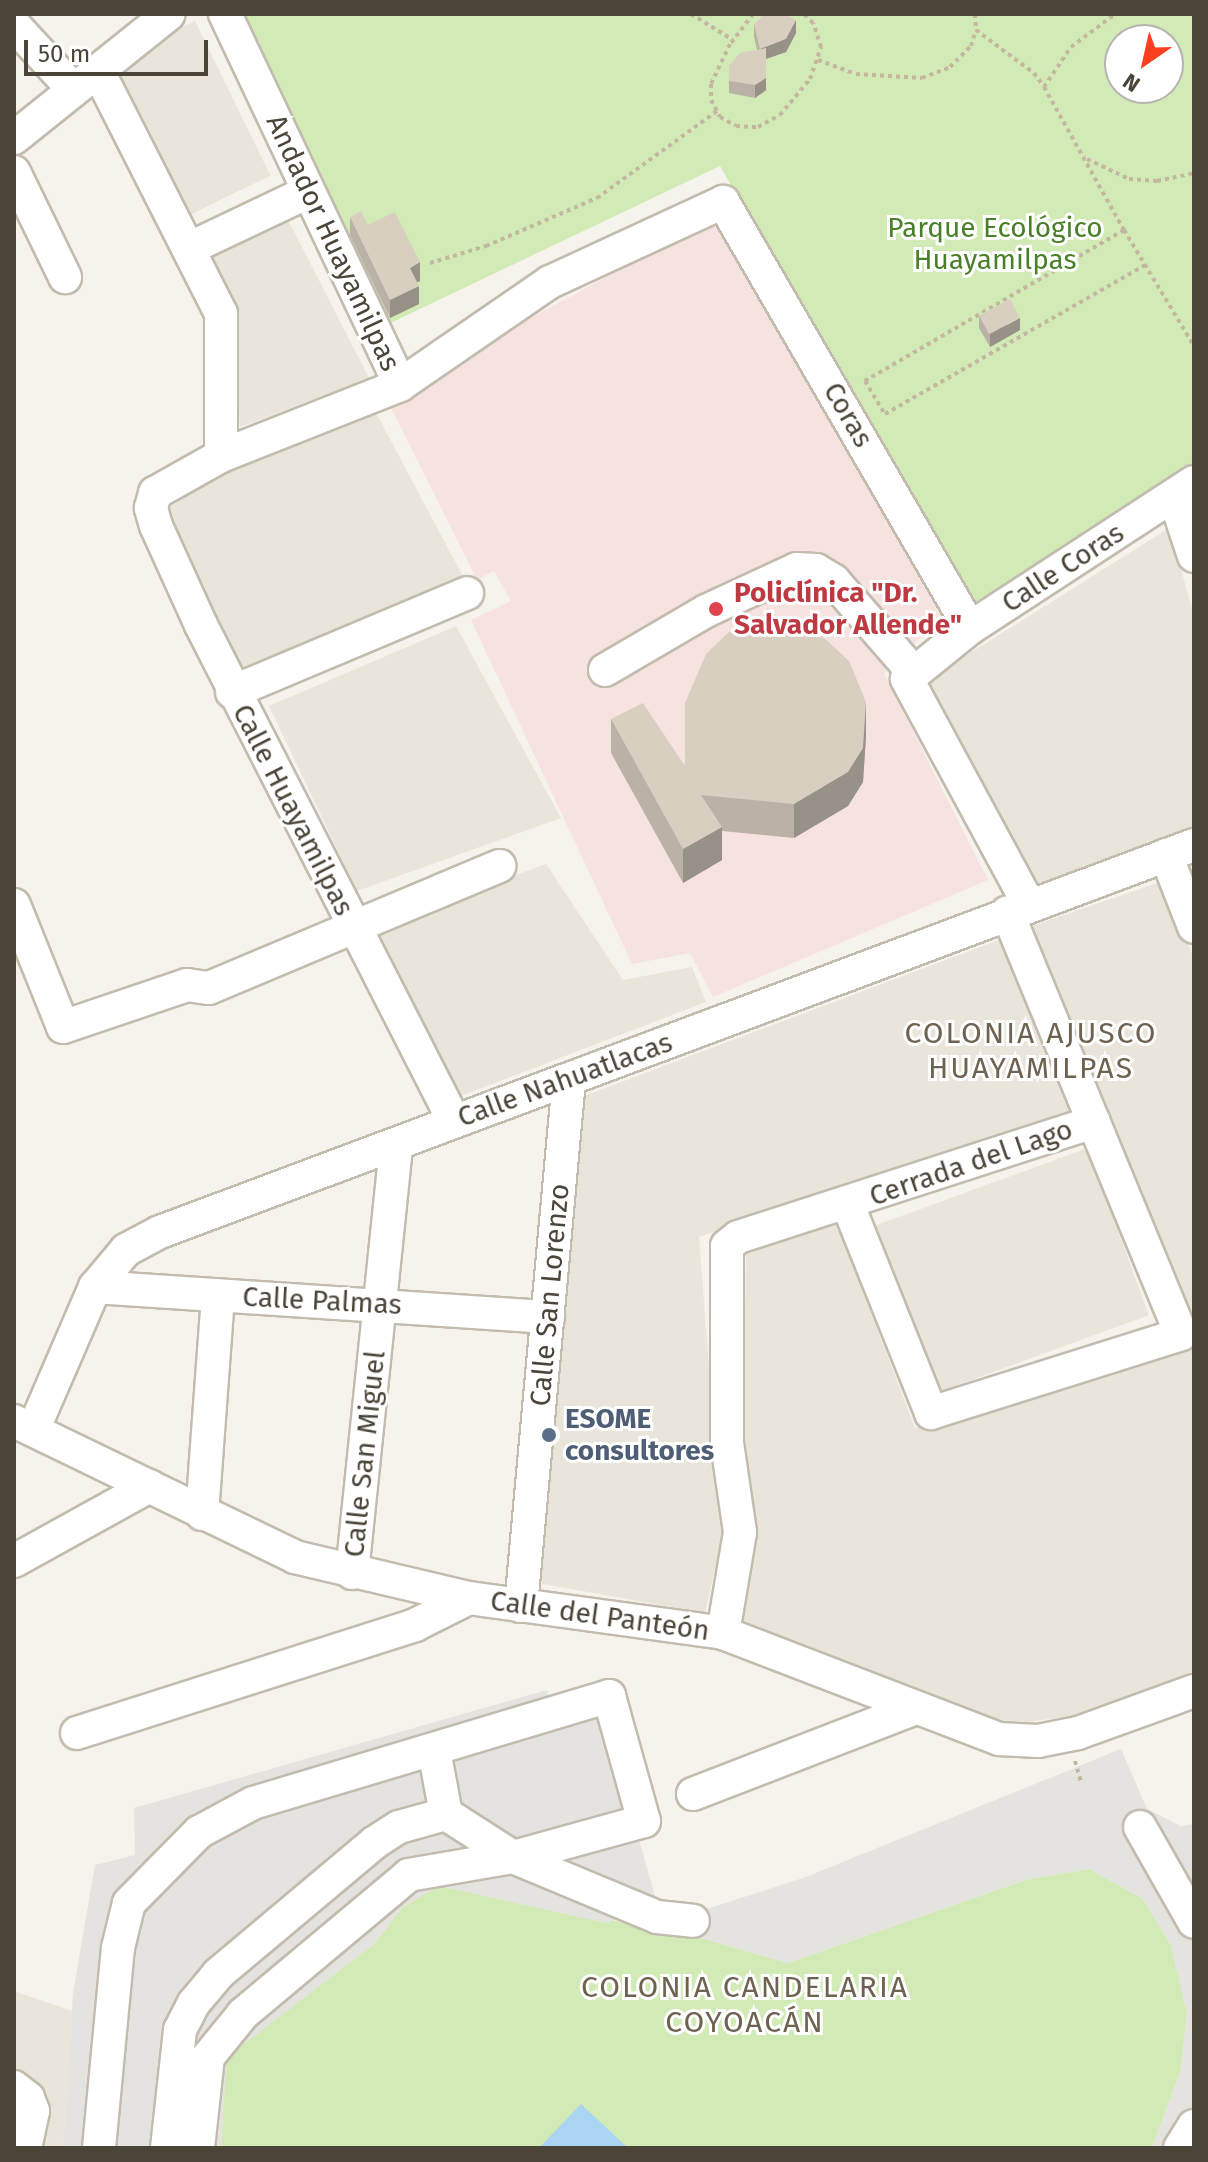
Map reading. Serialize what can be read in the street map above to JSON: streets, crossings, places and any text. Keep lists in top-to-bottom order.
{
  "streets": {
    "street": [
      "Andador Huayamilpas",
      "Coras",
      "Calle Coras",
      "Calle Huayamilpas",
      "Calle Nahuatlacas",
      "Cerrada del Lago",
      "Calle San Lorenzo",
      "Calle Palmas",
      "Calle San Miguel",
      "Calle del Panteón"
    ]
  },
  "crossings": [
    ["Andador Huayamilpas", "Coras"],
    ["Coras", "Calle Coras"],
    ["Calle Huayamilpas", "Calle Nahuatlacas"],
    ["Calle Nahuatlacas", "Calle San Lorenzo"],
    ["Calle Nahuatlacas", "Calle Palmas"],
    ["Calle Nahuatlacas", "Calle San Miguel"],
    ["Calle Nahuatlacas", "Calle del Panteón"],
    ["Cerrada del Lago", "Calle del Panteón"],
    ["Calle San Lorenzo", "Calle Palmas"],
    ["Calle San Lorenzo", "Calle del Panteón"],
    ["Calle Palmas", "Calle San Miguel"],
    ["Calle San Miguel", "Calle del Panteón"]
  ],
  "districts": ["COLONIA AJUSCO HUAYAMILPAS", "COLONIA CANDELARIA COYOACÁN"],
  "parks": ["Parque Ecológico Huayamilpas"],
  "places": ["Policlínica \"Dr. Salvador Allende\"", "ESOME consultores"],
  "scale_bar": "50 m",
  "north": "bottom left"
}
